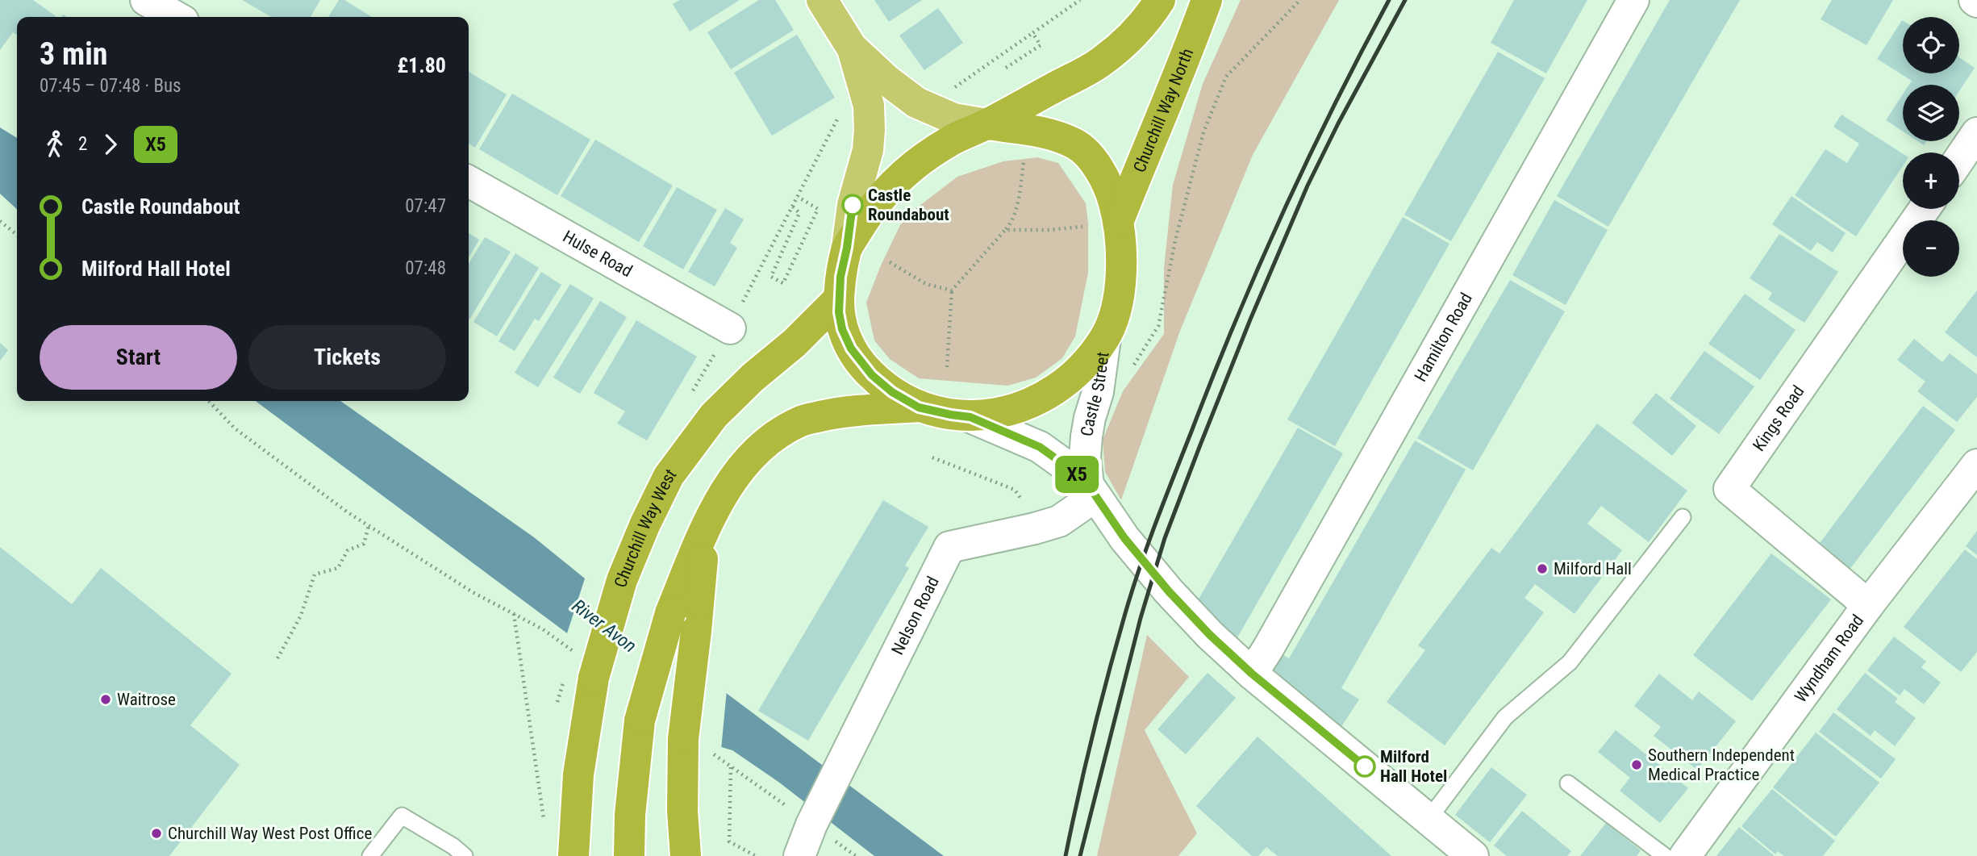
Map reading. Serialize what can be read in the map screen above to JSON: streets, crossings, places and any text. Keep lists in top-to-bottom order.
{
  "streets": {
    "highway": ["Churchill Way North", "Churchill Way West"],
    "street": [
      "Hulse Road",
      "Hamilton Road",
      "Castle Street",
      "Kings Road",
      "Nelson Road",
      "Wyndham Road"
    ]
  },
  "crossings": [
    ["Hamilton Road", "Castle Street"],
    ["Castle Street", "Nelson Road"],
    ["Kings Road", "Wyndham Road"]
  ],
  "water": ["River Avon"],
  "places": [
    "Castle Roundabout",
    "Milford Hall",
    "Waitrose",
    "Southern Independent Medical Practice",
    "Milford Hall Hotel",
    "Churchill Way West Post Office"
  ],
  "lines": ["bus line X5"],
  "page": {
    "on_map": "X5",
    "map_buttons": ["+", "−"],
    "heading": ["3 min", "07:45 – 07:48 · Bus", "£1.80"],
    "legs": ["2", "X5"],
    "list": [
      {
        "name": "Castle Roundabout",
        "value": "07:47"
      },
      {
        "name": "Milford Hall Hotel",
        "value": "07:48"
      }
    ],
    "buttons": ["Start", "Tickets"]
  }
}
